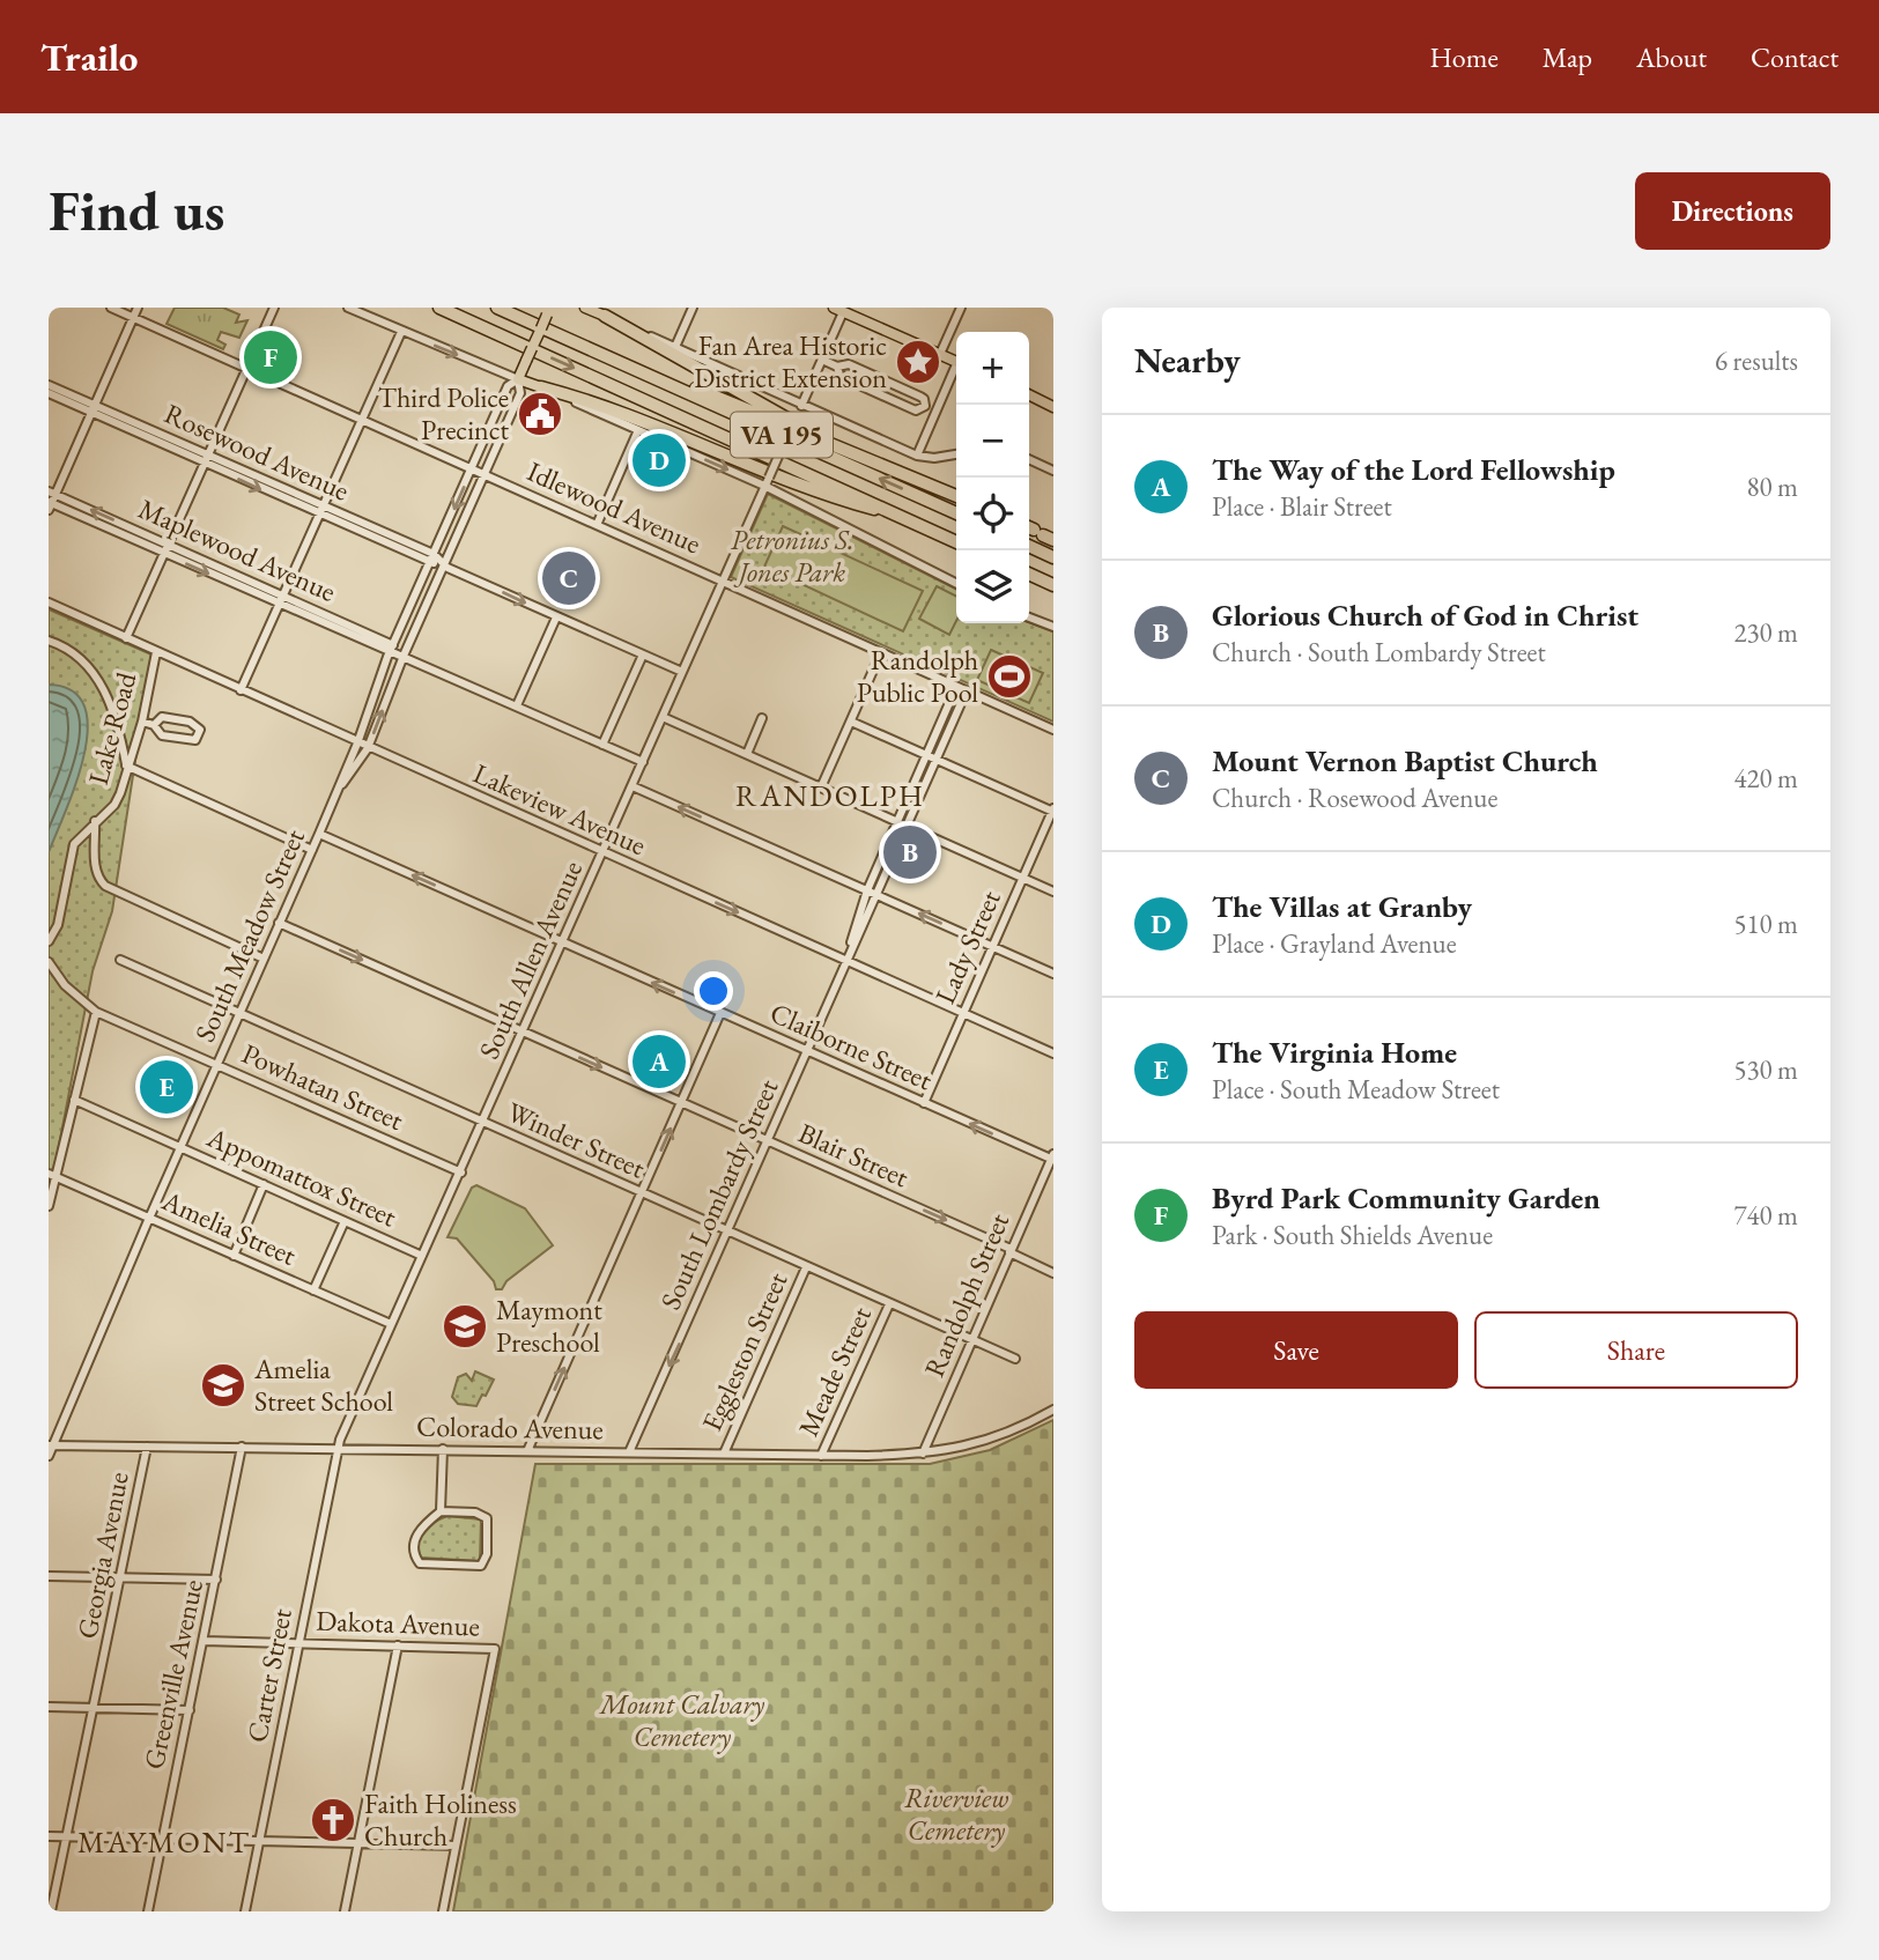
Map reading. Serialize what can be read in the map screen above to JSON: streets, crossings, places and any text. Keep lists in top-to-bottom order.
{
  "streets": {
    "highway": ["VA 195"],
    "main road": ["South Meadow Street"],
    "street": [
      "Rosewood Avenue",
      "Idlewood Avenue",
      "Maplewood Avenue",
      "Lake Road",
      "Lakeview Avenue",
      "Lady Street",
      "South Allen Avenue",
      "Claiborne Street",
      "Powhatan Street",
      "Winder Street",
      "Blair Street",
      "Appomattox Street",
      "South Lombardy Street",
      "Amelia Street",
      "Randolph Street",
      "Eggleston Street",
      "Meade Street",
      "Colorado Avenue",
      "Georgia Avenue",
      "Dakota Avenue",
      "Greenville Avenue",
      "Carter Street"
    ]
  },
  "crossings": [
    ["Rosewood Avenue", "South Meadow Street"],
    ["Rosewood Avenue", "South Allen Avenue"],
    ["Idlewood Avenue", "South Meadow Street"],
    ["Idlewood Avenue", "South Allen Avenue"],
    ["Idlewood Avenue", "South Lombardy Street"],
    ["Maplewood Avenue", "South Meadow Street"],
    ["Maplewood Avenue", "South Allen Avenue"],
    ["Lake Road", "Lakeview Avenue"],
    ["Lakeview Avenue", "South Meadow Street"],
    ["Lakeview Avenue", "Lady Street"],
    ["Lakeview Avenue", "South Allen Avenue"],
    ["Lakeview Avenue", "South Lombardy Street"],
    ["South Meadow Street", "Claiborne Street"],
    ["South Meadow Street", "Powhatan Street"],
    ["South Meadow Street", "Winder Street"],
    ["South Meadow Street", "Blair Street"],
    ["South Meadow Street", "Appomattox Street"],
    ["South Meadow Street", "Amelia Street"],
    ["South Meadow Street", "Colorado Avenue"],
    ["Lady Street", "Claiborne Street"],
    ["South Allen Avenue", "Claiborne Street"],
    ["South Allen Avenue", "Powhatan Street"],
    ["South Allen Avenue", "Winder Street"],
    ["South Allen Avenue", "Blair Street"],
    ["South Allen Avenue", "Appomattox Street"],
    ["South Allen Avenue", "Amelia Street"],
    ["South Allen Avenue", "Colorado Avenue"],
    ["South Allen Avenue", "Carter Street"],
    ["Claiborne Street", "South Lombardy Street"],
    ["Claiborne Street", "Randolph Street"],
    ["Winder Street", "South Lombardy Street"],
    ["Winder Street", "Randolph Street"],
    ["Winder Street", "Eggleston Street"],
    ["Winder Street", "Meade Street"],
    ["Blair Street", "South Lombardy Street"],
    ["Blair Street", "Randolph Street"],
    ["South Lombardy Street", "Colorado Avenue"],
    ["Randolph Street", "Colorado Avenue"],
    ["Eggleston Street", "Colorado Avenue"],
    ["Meade Street", "Colorado Avenue"],
    ["Colorado Avenue", "Georgia Avenue"],
    ["Colorado Avenue", "Greenville Avenue"],
    ["Colorado Avenue", "Carter Street"],
    ["Dakota Avenue", "Greenville Avenue"],
    ["Dakota Avenue", "Carter Street"]
  ],
  "one_way": ["Claiborne Street", "Blair Street"],
  "districts": ["RANDOLPH", "MAYMONT"],
  "parks": ["Petronius S. Jones Park", "Mount Calvary Cemetery", "Riverview Cemetery"],
  "places": {
    "place": ["Fan Area Historic District Extension"],
    "public building": ["Third Police Precinct"],
    "sports": ["Randolph Public Pool"],
    "school or university": ["Maymont Preschool", "Amelia Street School"],
    "church": ["Faith Holiness Church"]
  },
  "page": {
    "header": "Trailo",
    "nav": [
      "Home",
      "Map",
      "About",
      "Contact"
    ],
    "buttons": [
      "Directions",
      ["Save", "Share"]
    ],
    "title": "Find us",
    "heading": ["Nearby", "6 results"],
    "pins": [
      "F",
      "D",
      "C",
      "B",
      "A",
      "E"
    ],
    "map_buttons": ["+", "−"],
    "list": [
      {
        "mark": "A",
        "name": "The Way of the Lord Fellowship",
        "note": "Place · Blair Street",
        "value": "80 m"
      },
      {
        "mark": "B",
        "name": "Glorious Church of God in Christ",
        "note": "Church · South Lombardy Street",
        "value": "230 m"
      },
      {
        "mark": "C",
        "name": "Mount Vernon Baptist Church",
        "note": "Church · Rosewood Avenue",
        "value": "420 m"
      },
      {
        "mark": "D",
        "name": "The Villas at Granby",
        "note": "Place · Grayland Avenue",
        "value": "510 m"
      },
      {
        "mark": "E",
        "name": "The Virginia Home",
        "note": "Place · South Meadow Street",
        "value": "530 m"
      },
      {
        "mark": "F",
        "name": "Byrd Park Community Garden",
        "note": "Park · South Shields Avenue",
        "value": "740 m"
      }
    ]
  }
}
